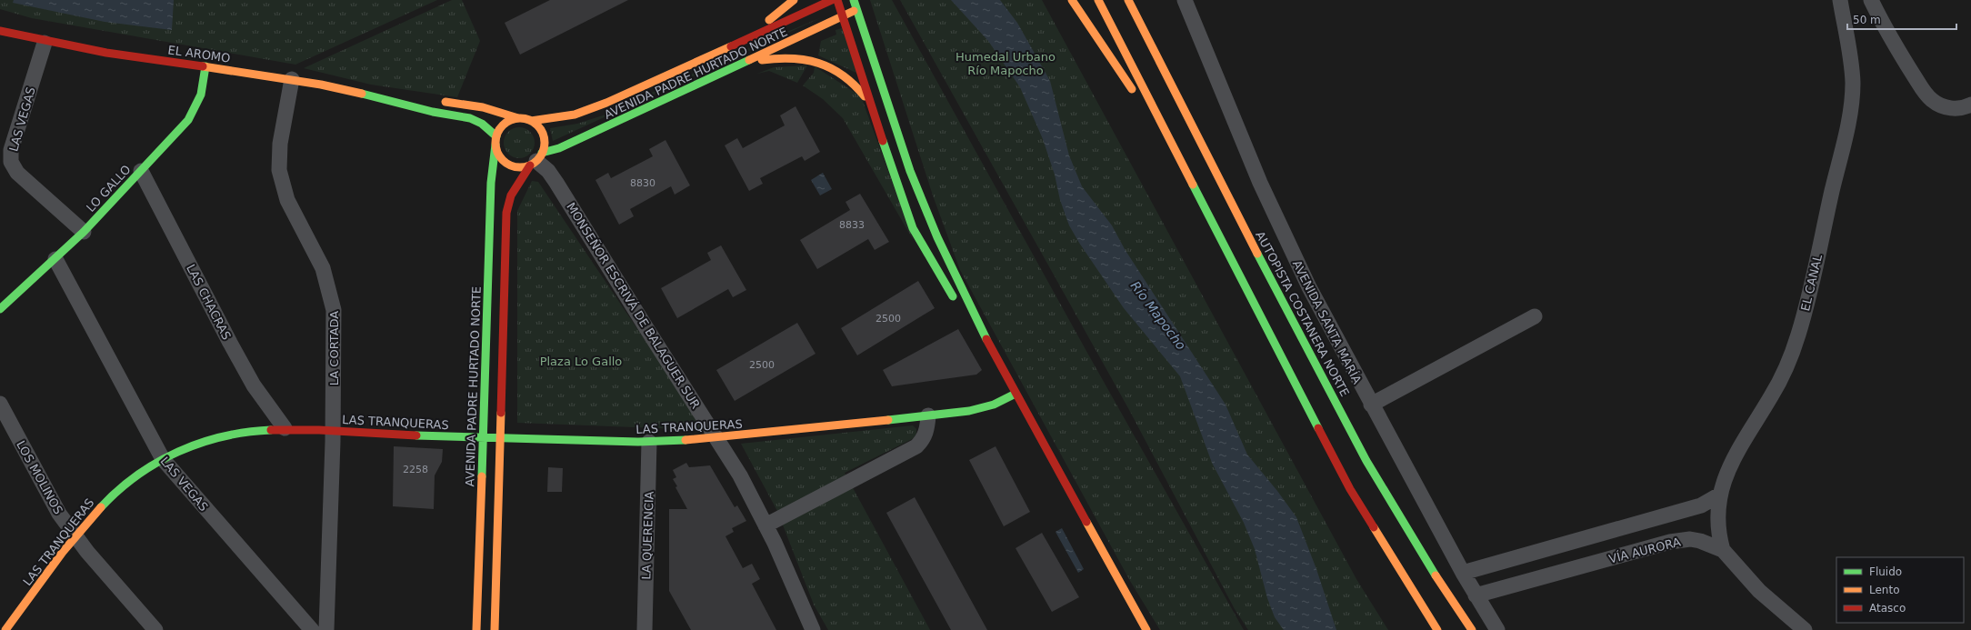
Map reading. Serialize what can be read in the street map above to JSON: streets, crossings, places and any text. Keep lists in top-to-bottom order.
{
  "streets": {
    "main road": [
      "EL AROMO",
      "AVENIDA PADRE HURTADO NORTE",
      "LO GALLO",
      "AUTOPISTA COSTANERA NORTE",
      "LAS TRANQUERAS"
    ],
    "street": [
      "LAS VEGAS",
      "EL CANAL",
      "LAS CHACRAS",
      "MONSEÑOR ESCRIVÁ DE BALAGUER SUR",
      "AVENIDA SANTA MARÍA",
      "LA CORTADA",
      "LOS MOLINOS",
      "LA QUERENCIA",
      "VÍA AURORA"
    ]
  },
  "crossings": [
    ["EL AROMO", "AVENIDA PADRE HURTADO NORTE"],
    ["EL AROMO", "LAS VEGAS"],
    ["EL AROMO", "LO GALLO"],
    ["EL AROMO", "MONSEÑOR ESCRIVÁ DE BALAGUER SUR"],
    ["EL AROMO", "LA CORTADA"],
    ["AVENIDA PADRE HURTADO NORTE", "MONSEÑOR ESCRIVÁ DE BALAGUER SUR"],
    ["AVENIDA PADRE HURTADO NORTE", "LAS TRANQUERAS"],
    ["LAS VEGAS", "LO GALLO"],
    ["LAS VEGAS", "LAS TRANQUERAS"],
    ["LO GALLO", "LAS CHACRAS"],
    ["EL CANAL", "VÍA AURORA"],
    ["LAS CHACRAS", "LAS TRANQUERAS"],
    ["MONSEÑOR ESCRIVÁ DE BALAGUER SUR", "LAS TRANQUERAS"],
    ["AVENIDA SANTA MARÍA", "VÍA AURORA"],
    ["LA CORTADA", "LAS TRANQUERAS"],
    ["LAS TRANQUERAS", "LOS MOLINOS"],
    ["LAS TRANQUERAS", "LA QUERENCIA"]
  ],
  "water": ["Río Mapocho"],
  "parks": ["Humedal Urbano Río Mapocho", "Plaza Lo Gallo"],
  "house_numbers": [
    "8830",
    "8833",
    "2500",
    "2500",
    "2258"
  ],
  "legend": ["Fluido", "Lento", "Atasco"],
  "scale_bar": "50 m"
}
